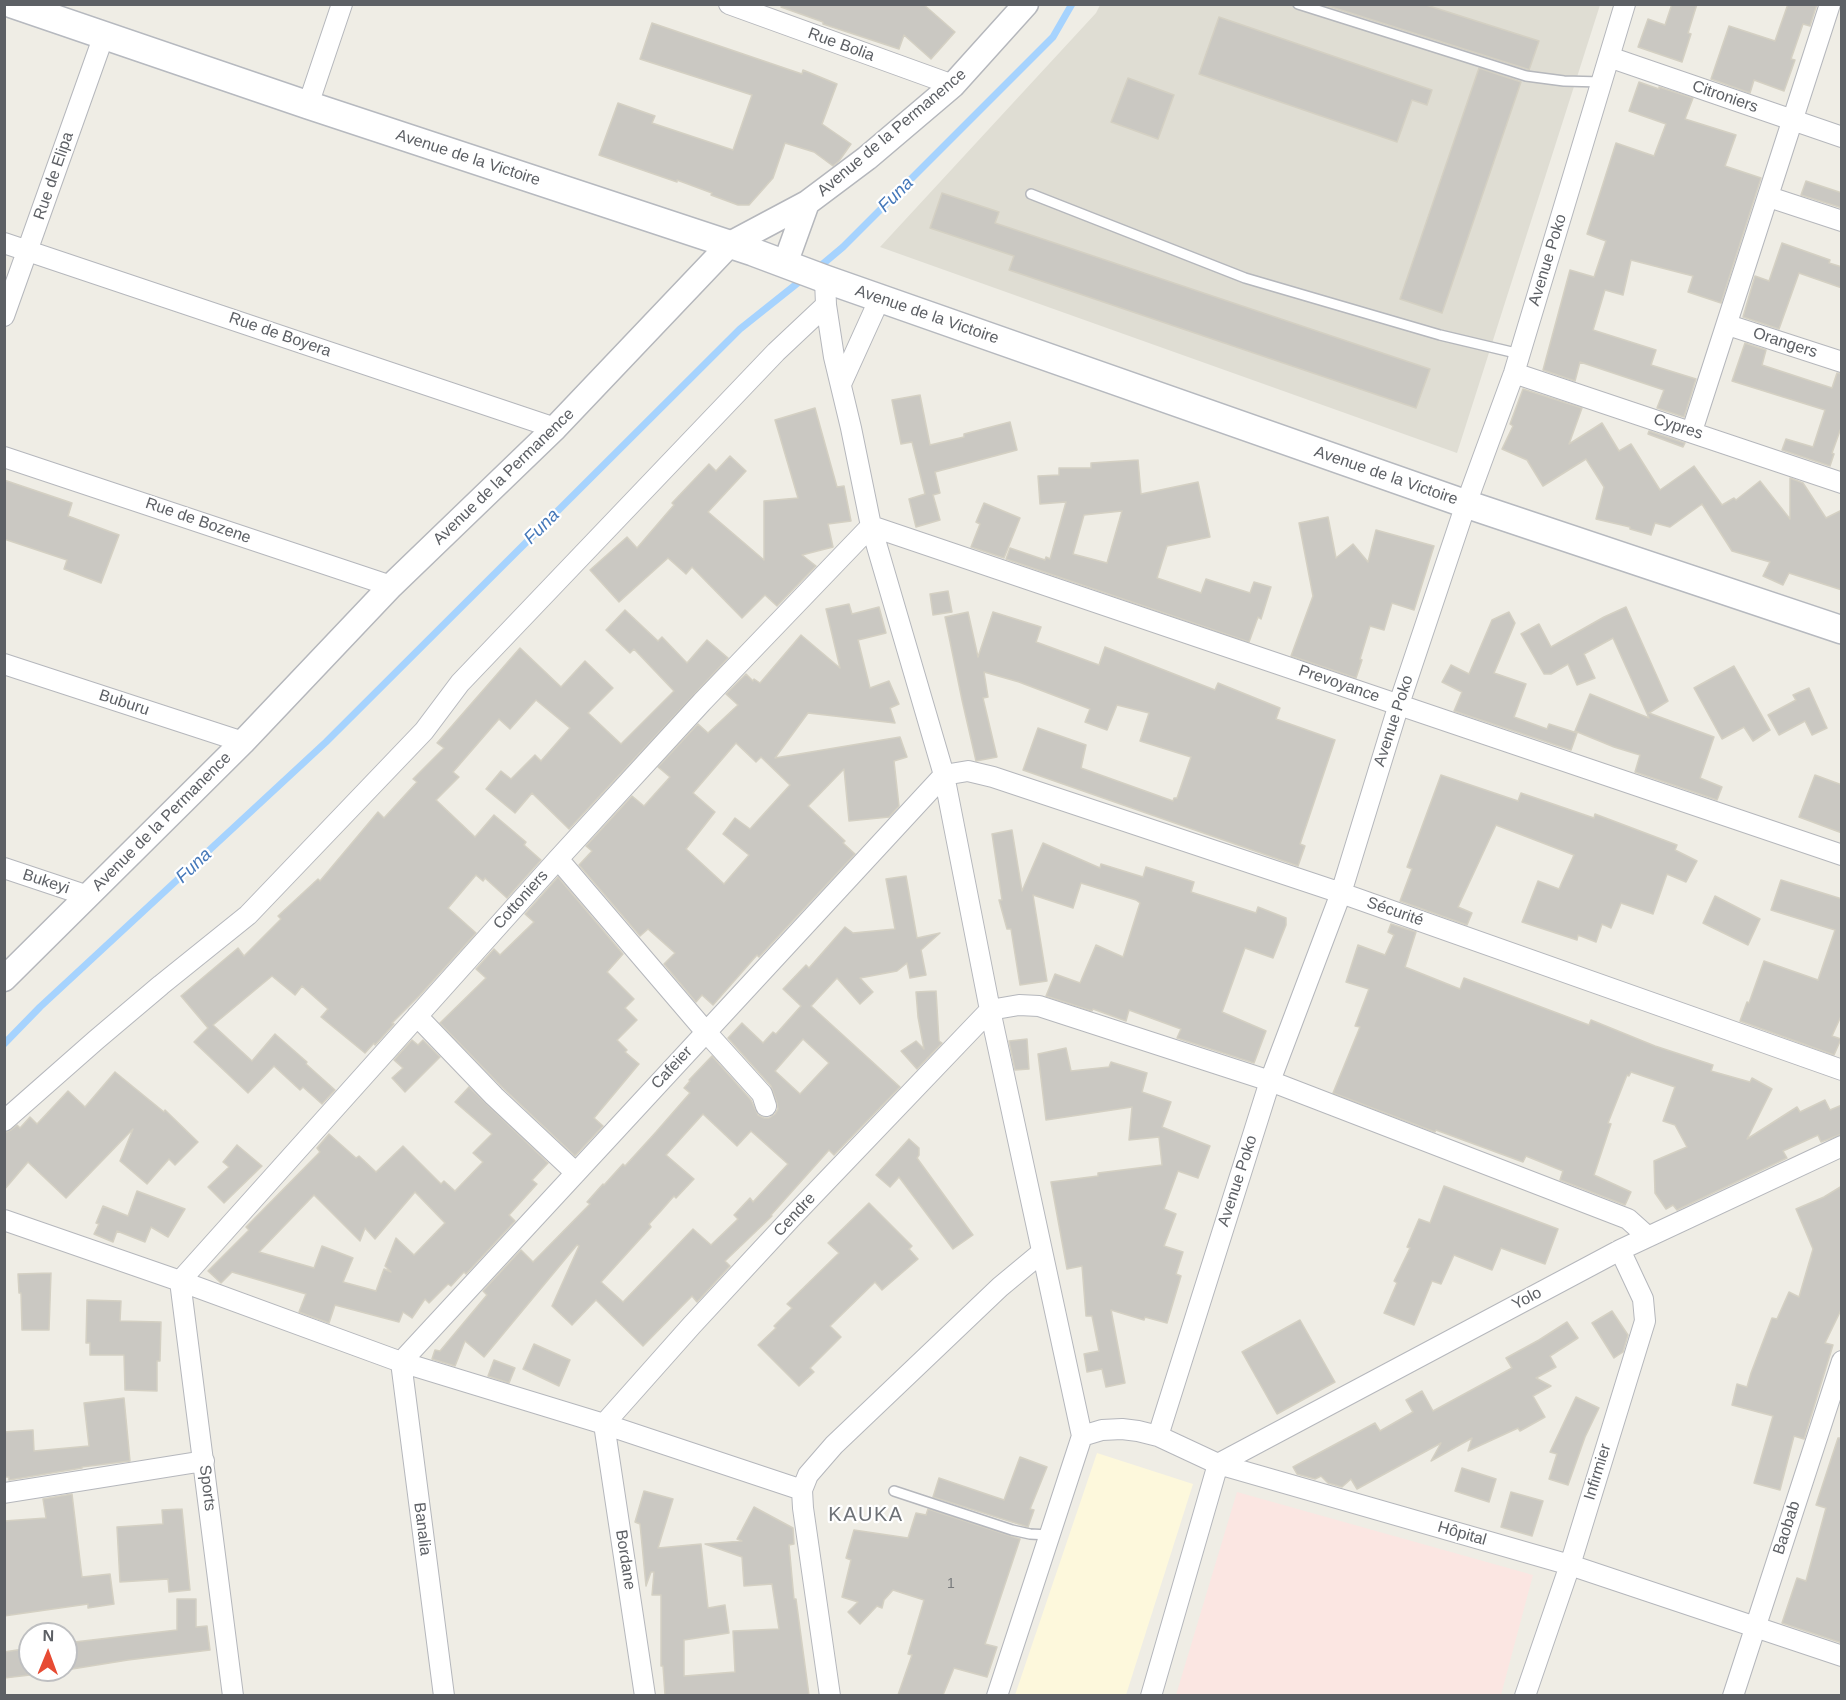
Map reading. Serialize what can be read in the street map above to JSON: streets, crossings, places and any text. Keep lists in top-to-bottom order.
{
  "streets": {
    "main road": ["Avenue de la Victoire"],
    "street": [
      "Rue Bolia",
      "Citroniers",
      "Avenue de la Permanence",
      "Rue de Elipa",
      "Avenue Poko",
      "Rue de Boyera",
      "Orangers",
      "Cypres",
      "Rue de Bozene",
      "Prevoyance",
      "Buburu",
      "Bukeyi",
      "Cottoniers",
      "Sécurité",
      "Cafeier",
      "Cendre",
      "Yolo",
      "Infirmier",
      "Sports",
      "Baobab",
      "Banalia",
      "Hôpital",
      "Bordane"
    ]
  },
  "crossings": [
    ["Rue Bolia", "Avenue de la Permanence"],
    ["Citroniers", "Avenue Poko"],
    ["Avenue de la Permanence", "Avenue de la Victoire"],
    ["Avenue de la Permanence", "Rue de Boyera"],
    ["Avenue de la Permanence", "Rue de Bozene"],
    ["Avenue de la Permanence", "Buburu"],
    ["Avenue de la Permanence", "Bukeyi"],
    ["Avenue de la Victoire", "Rue de Elipa"],
    ["Avenue de la Victoire", "Avenue Poko"],
    ["Rue de Elipa", "Rue de Boyera"],
    ["Avenue Poko", "Cypres"],
    ["Avenue Poko", "Prevoyance"],
    ["Avenue Poko", "Sécurité"],
    ["Avenue Poko", "Hôpital"],
    ["Prevoyance", "Cottoniers"],
    ["Cottoniers", "Sports"],
    ["Sécurité", "Cafeier"],
    ["Cafeier", "Banalia"],
    ["Cendre", "Bordane"],
    ["Yolo", "Infirmier"],
    ["Yolo", "Hôpital"],
    ["Infirmier", "Hôpital"],
    ["Baobab", "Hôpital"]
  ],
  "districts": ["KAUKA"],
  "water": ["Funa"],
  "house_numbers": ["1"],
  "north": "top"
}
